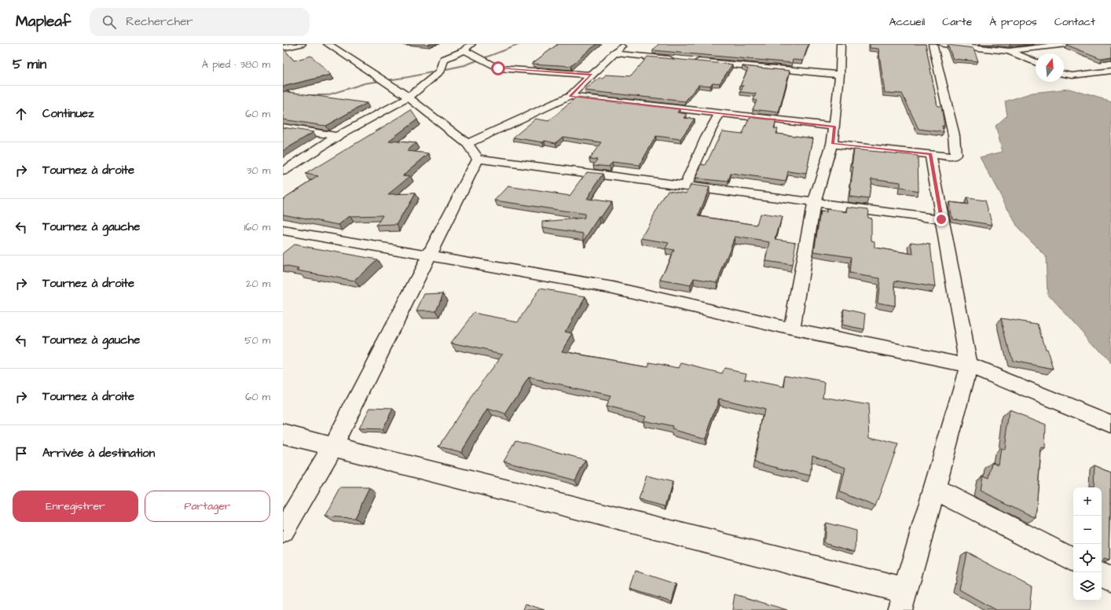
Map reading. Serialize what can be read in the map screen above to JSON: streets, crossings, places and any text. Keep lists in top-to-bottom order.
{
  "north": "top",
  "page": {
    "header": "Mapleaf",
    "search": "Rechercher",
    "nav": [
      "Accueil",
      "Carte",
      "À propos",
      "Contact"
    ],
    "heading": ["5 min", "À pied · 380 m"],
    "list": [
      ["Continuez", "60 m"],
      ["Tournez à droite", "30 m"],
      ["Tournez à gauche", "160 m"],
      ["Tournez à droite", "20 m"],
      ["Tournez à gauche", "50 m"],
      ["Tournez à droite", "60 m"],
      "Arrivée à destination"
    ],
    "buttons": ["Enregistrer", "Partager"],
    "map_buttons": ["+", "−"]
  }
}
